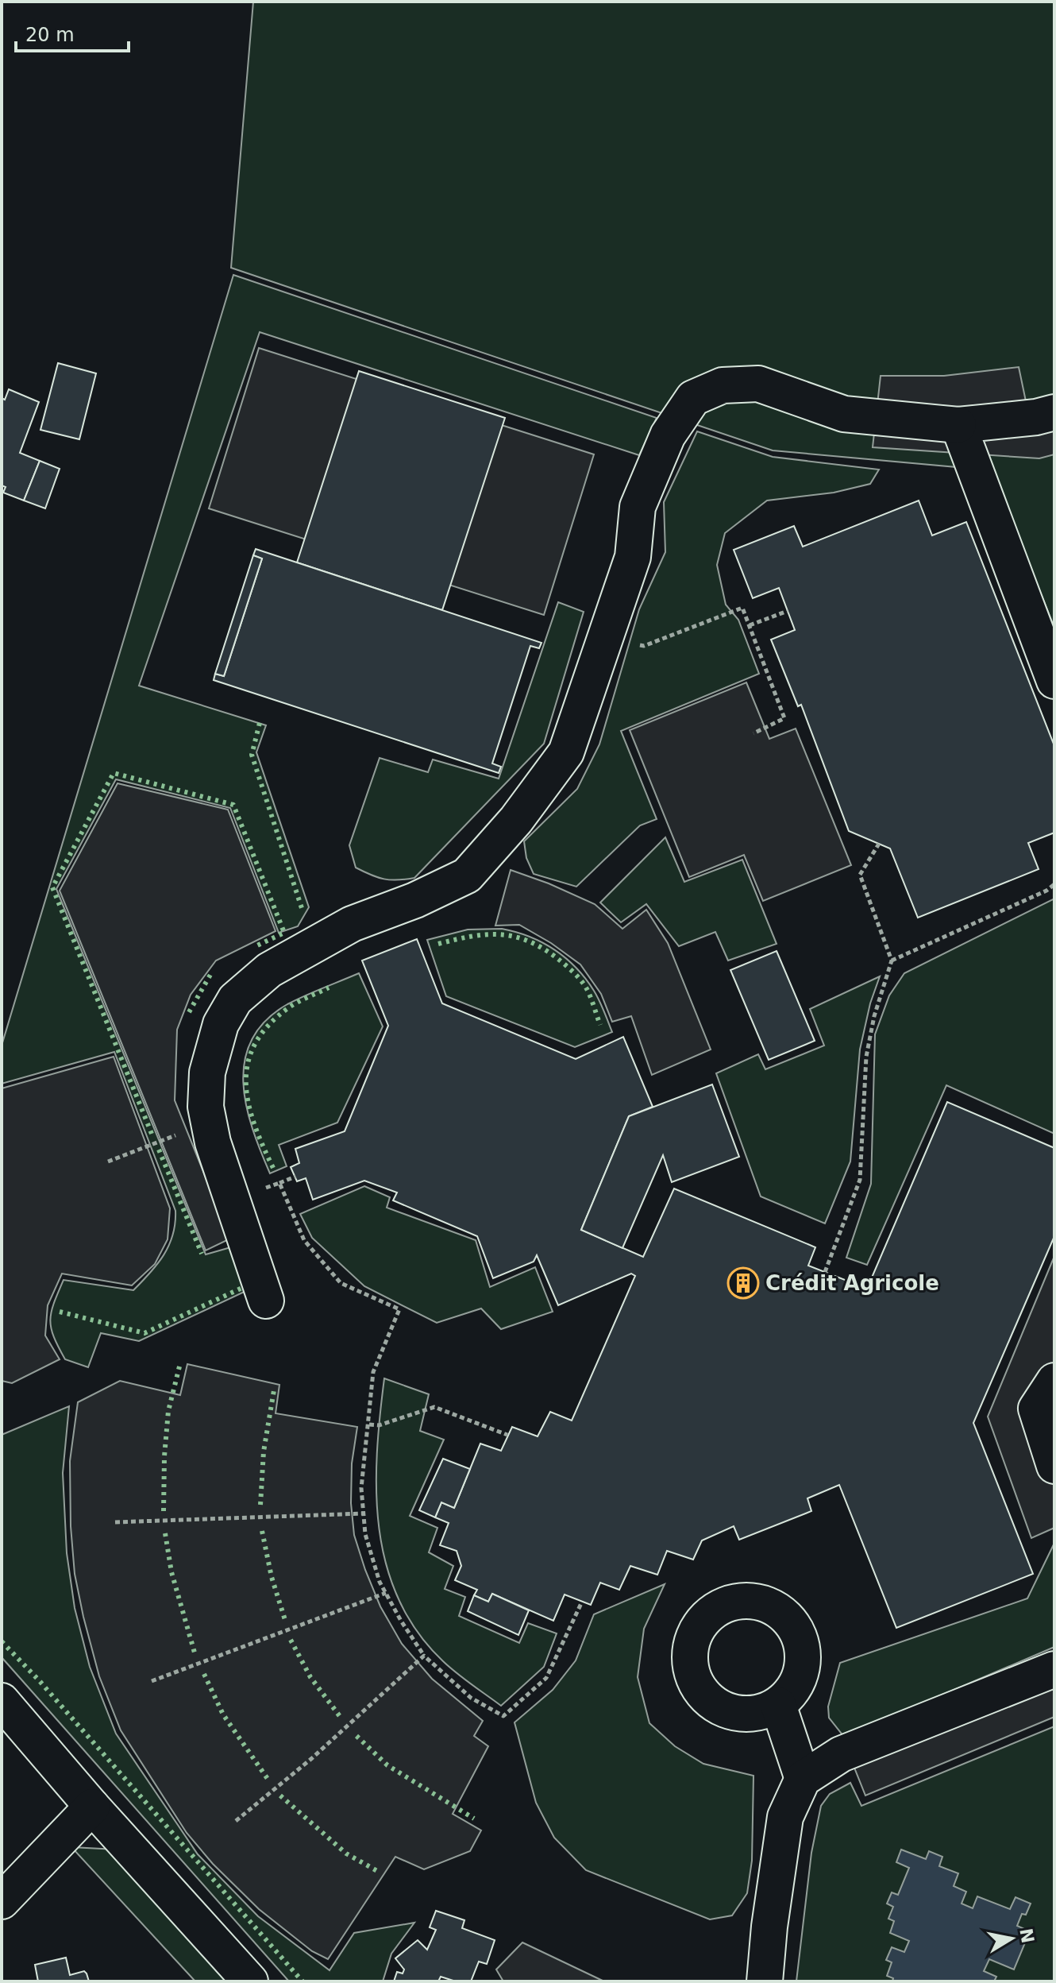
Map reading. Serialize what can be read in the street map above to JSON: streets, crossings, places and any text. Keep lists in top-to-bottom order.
{
  "places": {
    "building": ["Crédit Agricole"]
  },
  "scale_bar": "20 m",
  "north": "right"
}
